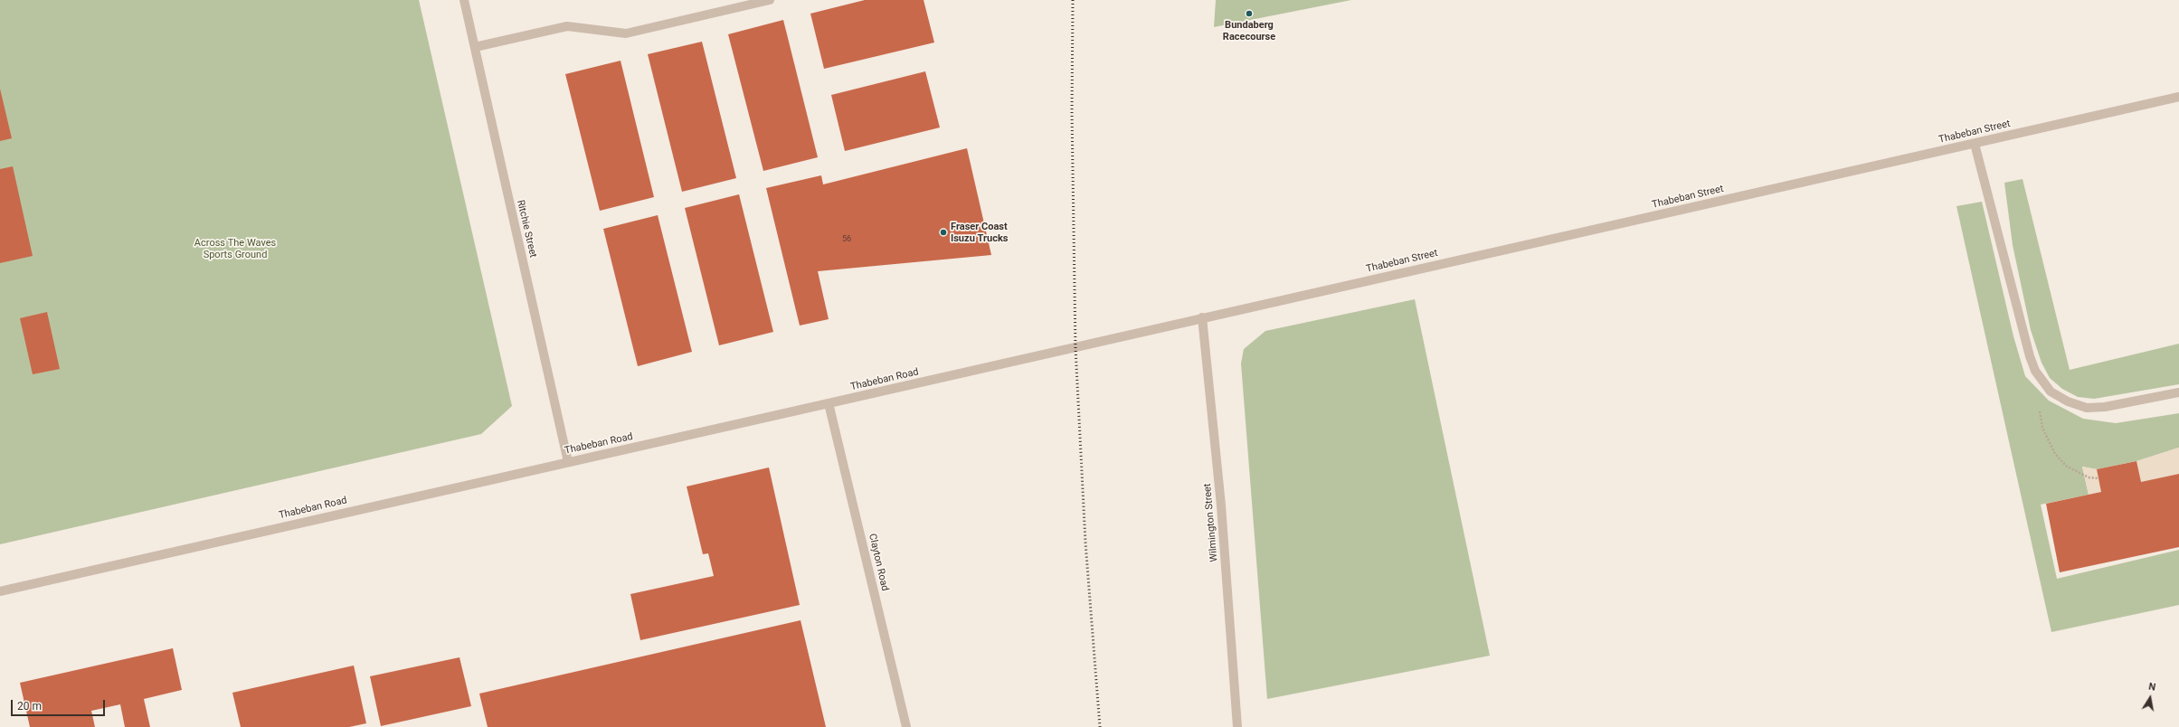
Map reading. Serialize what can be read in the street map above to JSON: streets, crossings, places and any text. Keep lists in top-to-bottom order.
{
  "streets": {
    "street": [
      "Thabeban Street",
      "Ritchie Street",
      "Thabeban Road",
      "Wilmington Street",
      "Clayton Road"
    ]
  },
  "crossings": [
    ["Thabeban Street", "Thabeban Road"],
    ["Thabeban Street", "Wilmington Street"],
    ["Ritchie Street", "Thabeban Road"],
    ["Thabeban Road", "Wilmington Street"],
    ["Thabeban Road", "Clayton Road"]
  ],
  "parks": ["Across The Waves Sports Ground"],
  "places": ["Bundaberg Racecourse", "Fraser Coast Isuzu Trucks"],
  "house_numbers": ["56"],
  "scale_bar": "20 m",
  "north": "top"
}
